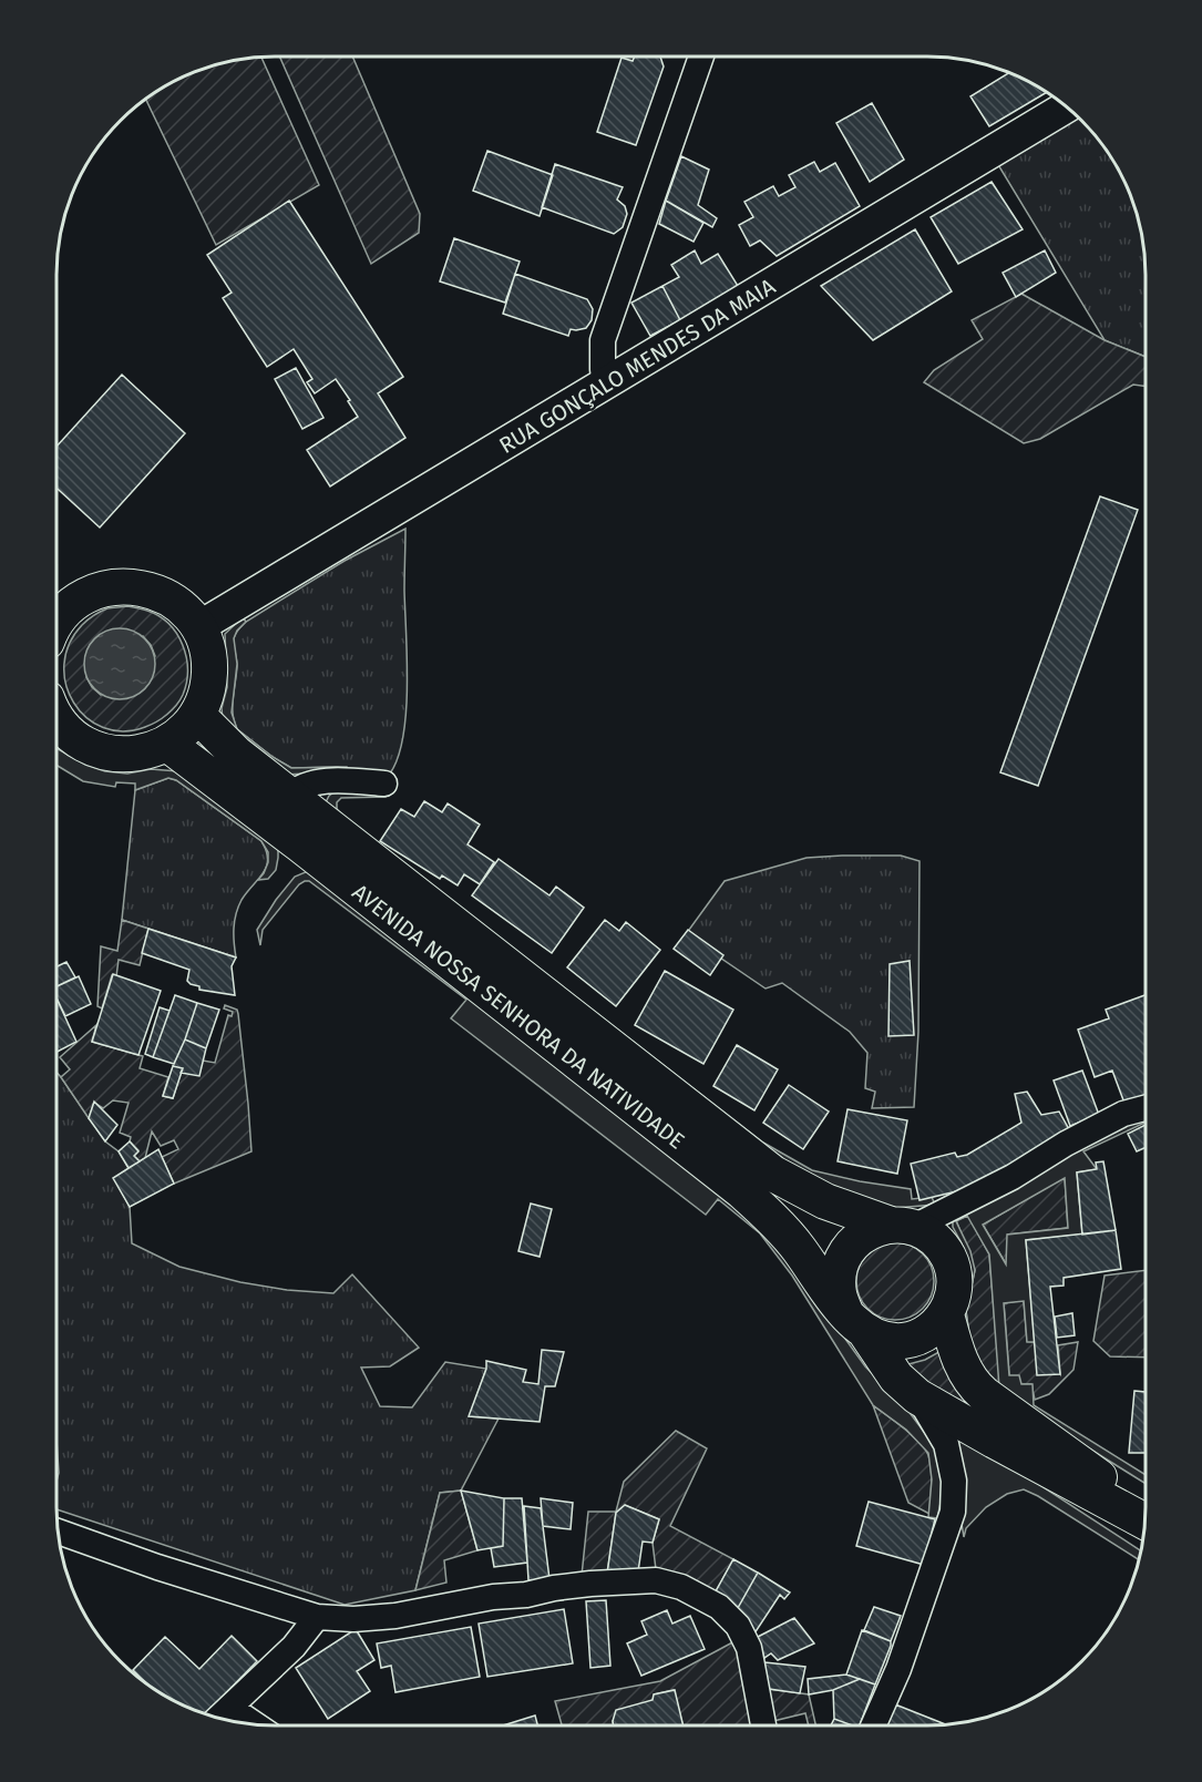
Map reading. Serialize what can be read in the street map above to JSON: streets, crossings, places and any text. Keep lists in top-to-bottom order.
{
  "streets": {
    "main road": ["AVENIDA NOSSA SENHORA DA NATIVIDADE"],
    "street": ["RUA GONÇALO MENDES DA MAIA"]
  }
}
